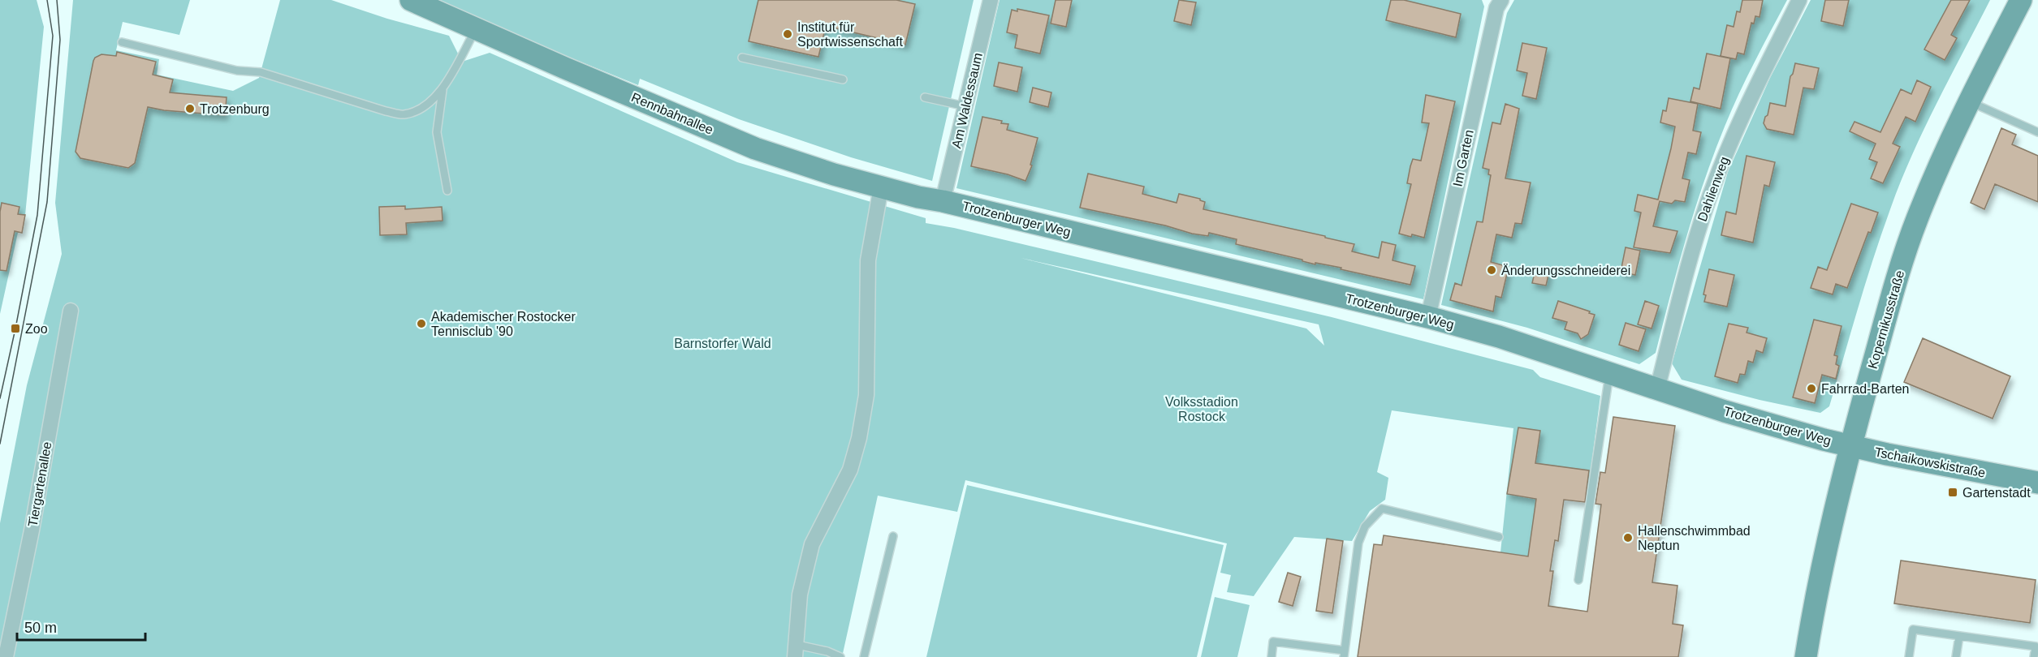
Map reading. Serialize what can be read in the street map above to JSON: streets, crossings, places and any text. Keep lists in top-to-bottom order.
{
  "streets": {
    "street": [
      "Am Waldessaum",
      "Rennbahnallee",
      "Im Garten",
      "Dahlienweg",
      "Trotzenburger Weg",
      "Kopernikusstraße",
      "Tschaikowskistraße",
      "Tiergartenallee"
    ]
  },
  "crossings": [
    ["Am Waldessaum", "Rennbahnallee"],
    ["Am Waldessaum", "Trotzenburger Weg"],
    ["Rennbahnallee", "Trotzenburger Weg"],
    ["Im Garten", "Trotzenburger Weg"],
    ["Dahlienweg", "Trotzenburger Weg"],
    ["Trotzenburger Weg", "Kopernikusstraße"],
    ["Trotzenburger Weg", "Tschaikowskistraße"],
    ["Kopernikusstraße", "Tschaikowskistraße"]
  ],
  "parks": ["Barnstorfer Wald", "Volksstadion Rostock"],
  "places": {
    "other": [
      "Institut für Sportwissenschaft",
      "Trotzenburg",
      "Änderungsschneiderei",
      "Akademischer Rostocker Tennisclub '90",
      "Fahrrad-Barten",
      "Hallenschwimmbad Neptun"
    ],
    "transit": ["Zoo", "Gartenstadt"]
  },
  "scale_bar": "50 m"
}
